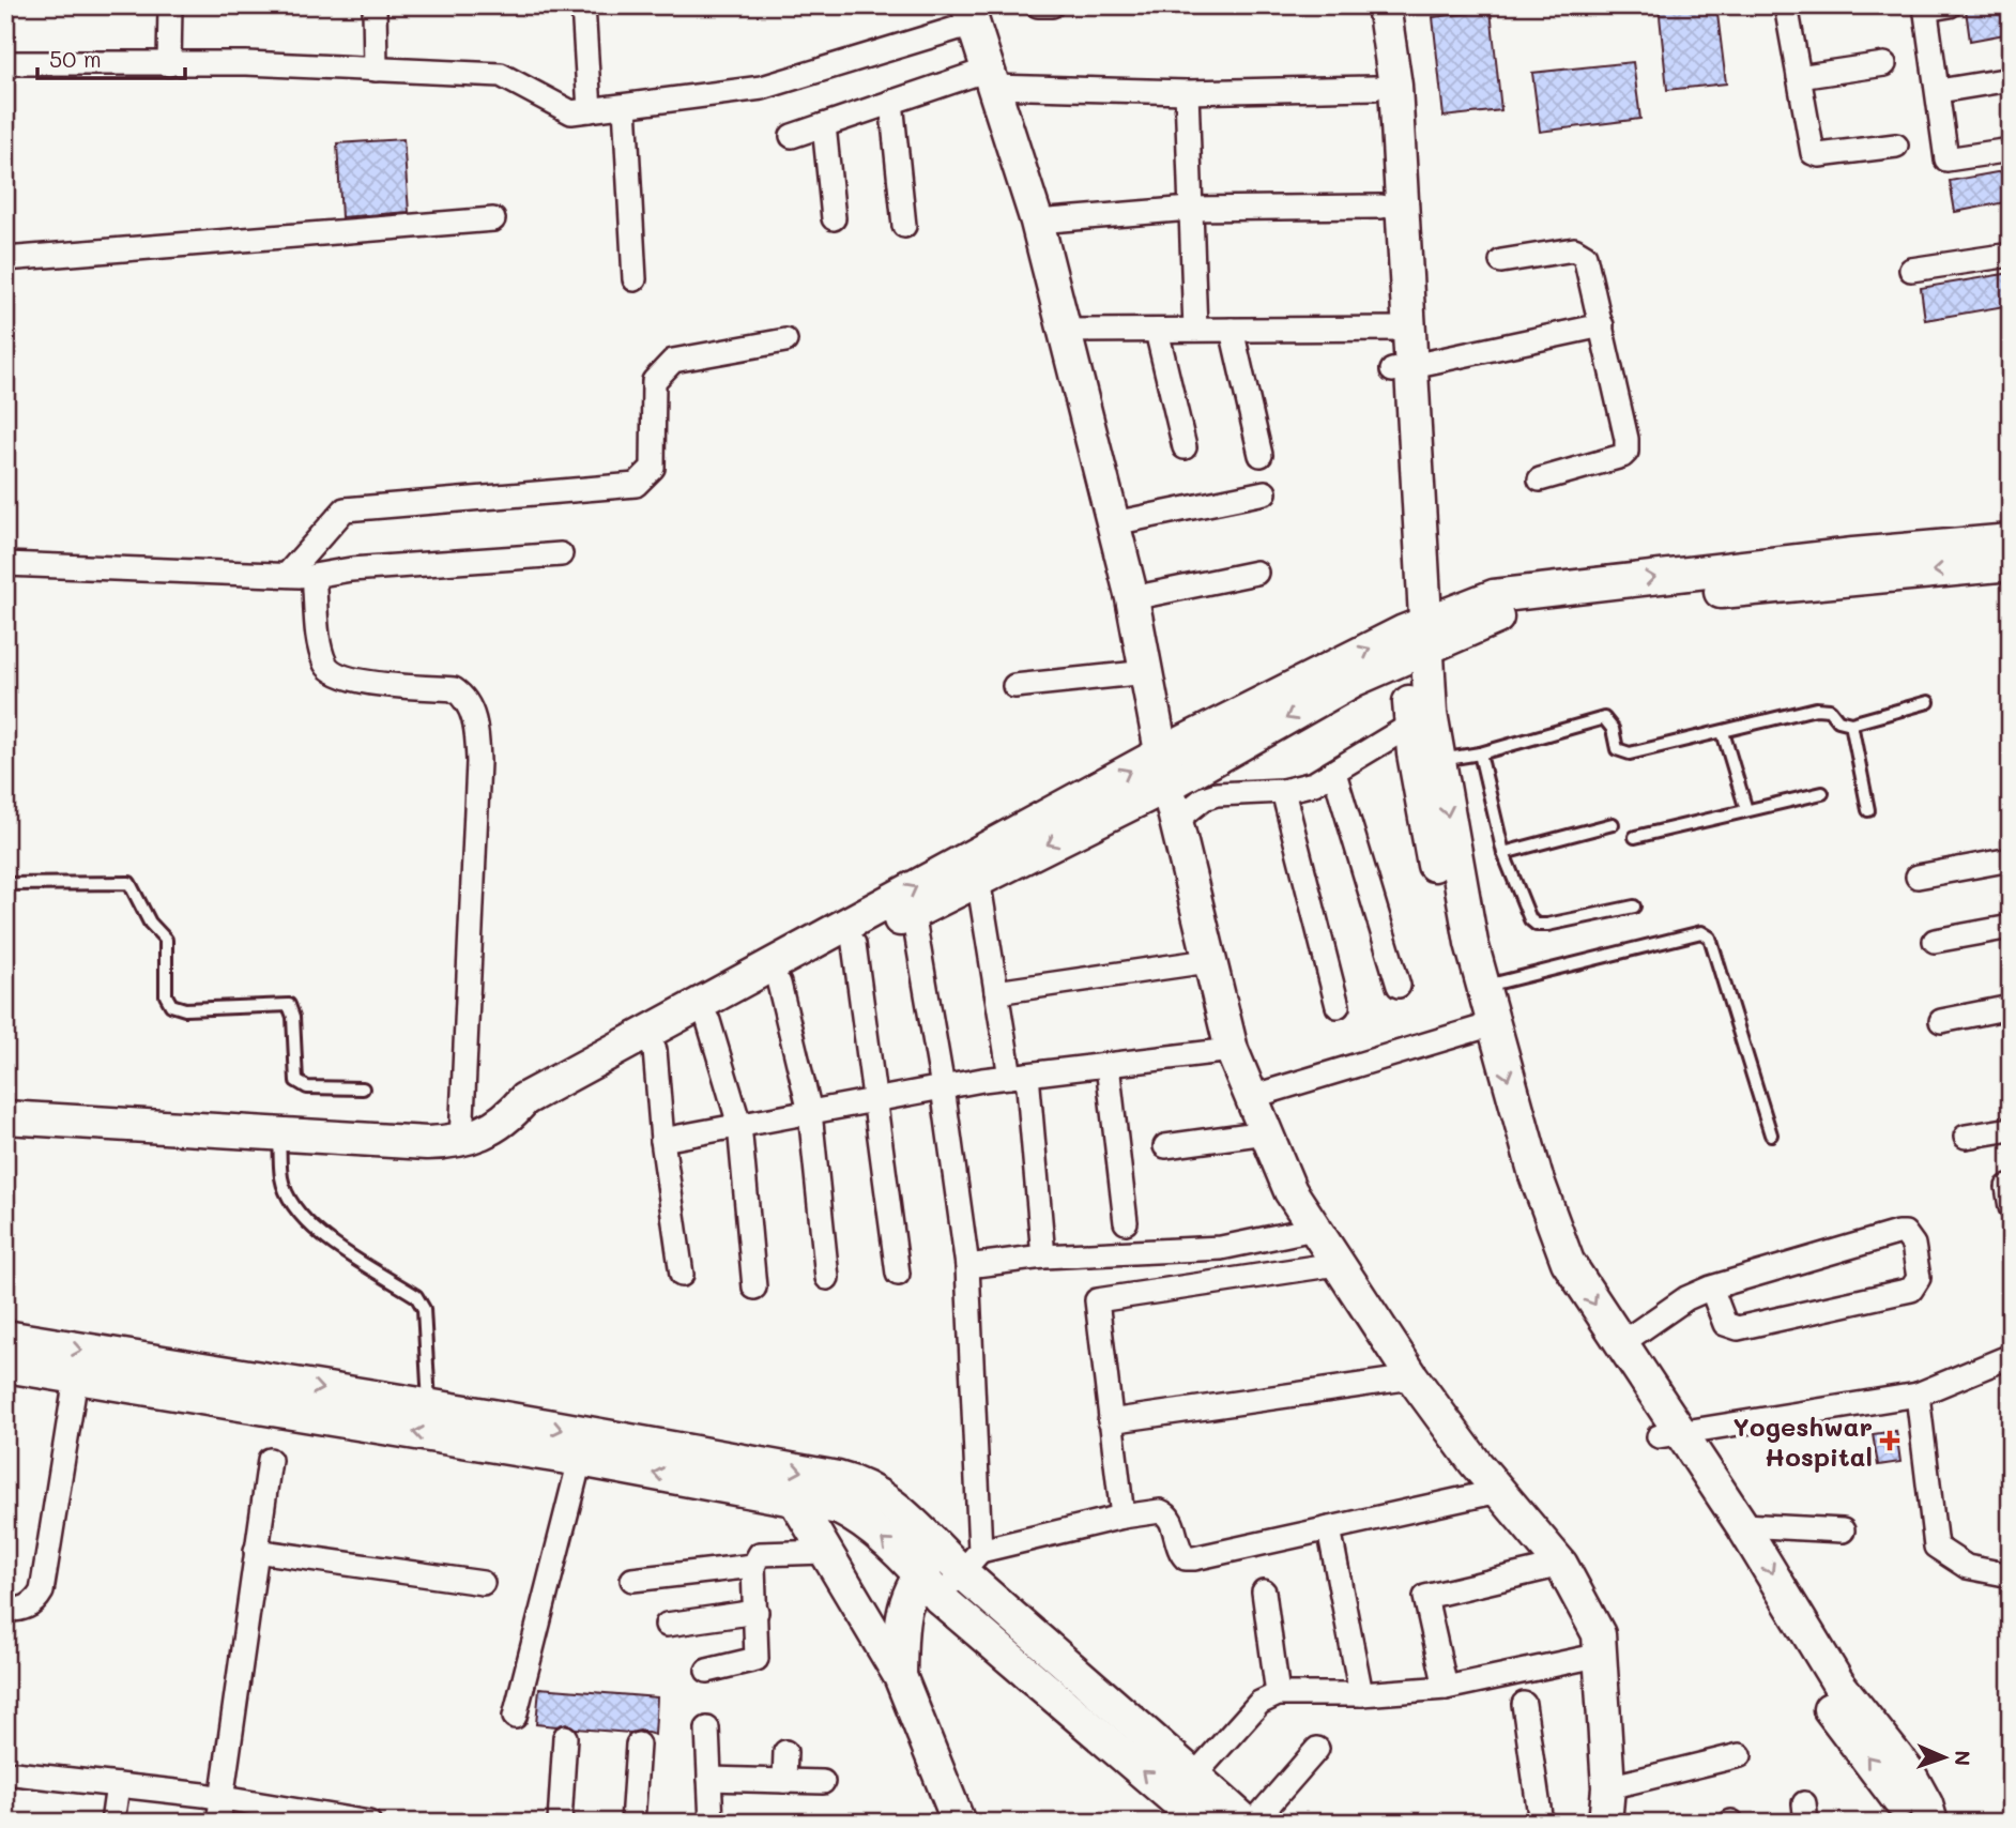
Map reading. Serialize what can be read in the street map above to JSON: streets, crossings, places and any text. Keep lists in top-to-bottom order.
{
  "places": {
    "health": ["Yogeshwar Hospital"]
  },
  "scale_bar": "50 m",
  "north": "right"
}
